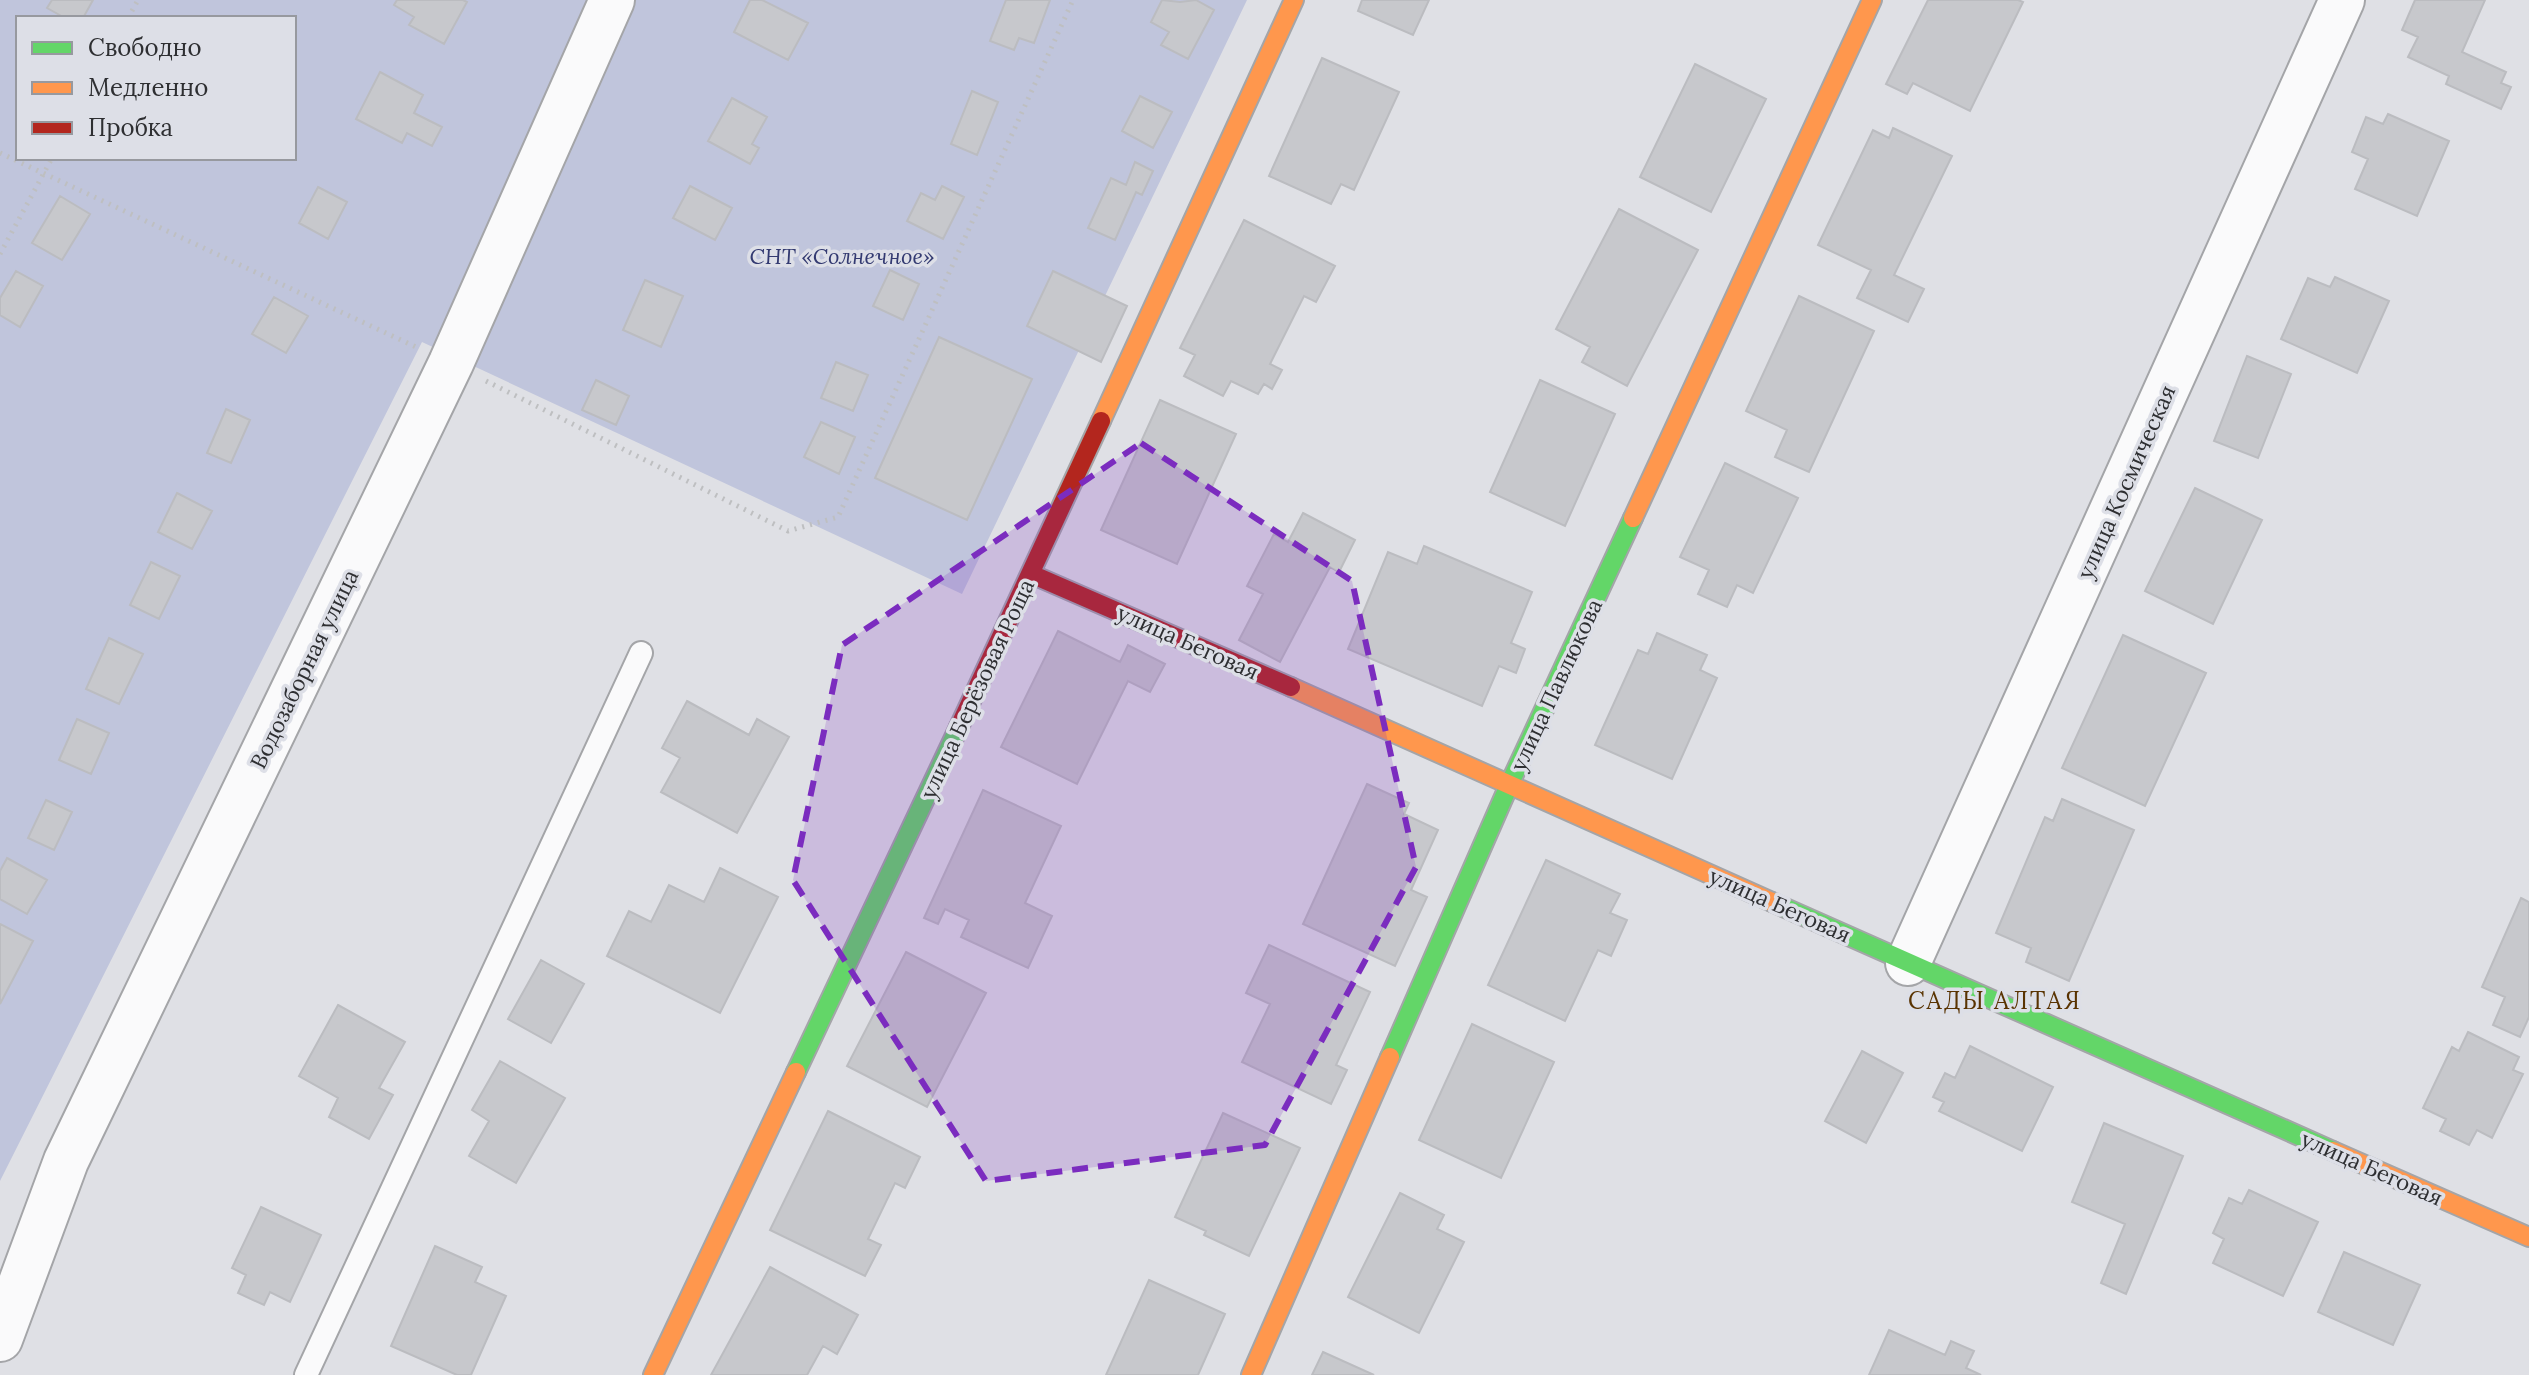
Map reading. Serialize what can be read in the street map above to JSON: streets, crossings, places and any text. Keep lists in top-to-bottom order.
{
  "streets": {
    "street": [
      "улица Космическая",
      "улица Беговая",
      "Водозаборная улица",
      "улица Павлюкова",
      "улица Берёзовая Роща"
    ]
  },
  "crossings": [
    ["улица Космическая", "улица Беговая"],
    ["улица Беговая", "улица Павлюкова"],
    ["улица Беговая", "улица Берёзовая Роща"]
  ],
  "districts": ["САДЫ АЛТАЯ"],
  "parks": ["СНТ «Солнечное»"],
  "legend": ["Свободно", "Медленно", "Пробка"]
}
